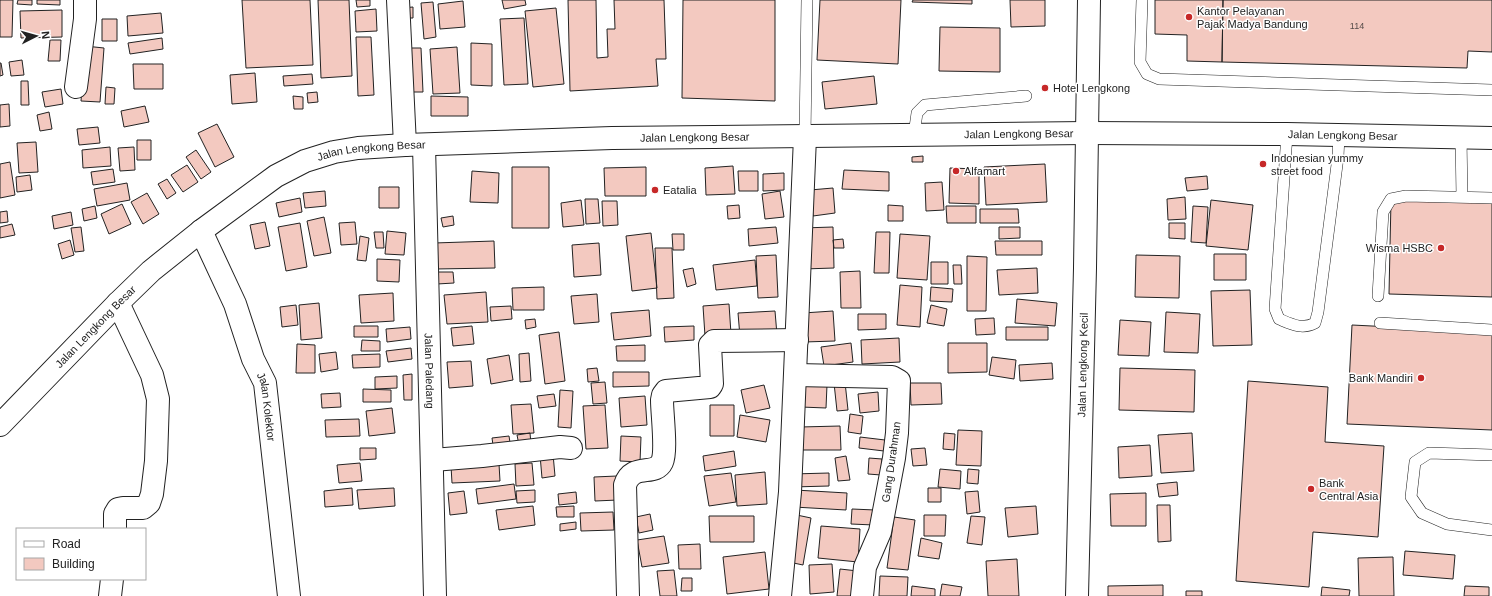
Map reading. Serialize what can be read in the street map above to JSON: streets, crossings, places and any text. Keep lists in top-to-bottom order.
{
  "streets": {
    "street": [
      "Jalan Lengkong Besar",
      "Jalan Lengkong Kecil",
      "Jalan Paledang",
      "Jalan Kolektor",
      "Gang Durahman"
    ]
  },
  "crossings": [
    ["Jalan Lengkong Besar", "Jalan Lengkong Kecil"],
    ["Jalan Lengkong Besar", "Jalan Paledang"],
    ["Jalan Lengkong Besar", "Jalan Kolektor"]
  ],
  "places": [
    "Kantor Pelayanan Pajak Madya Bandung",
    "Hotel Lengkong",
    "Indonesian yummy street food",
    "Alfamart",
    "Eatalia",
    "Wisma HSBC",
    "Bank Mandiri",
    "Bank Central Asia"
  ],
  "house_numbers": ["114"],
  "legend": ["Road", "Building"],
  "north": "right"
}
